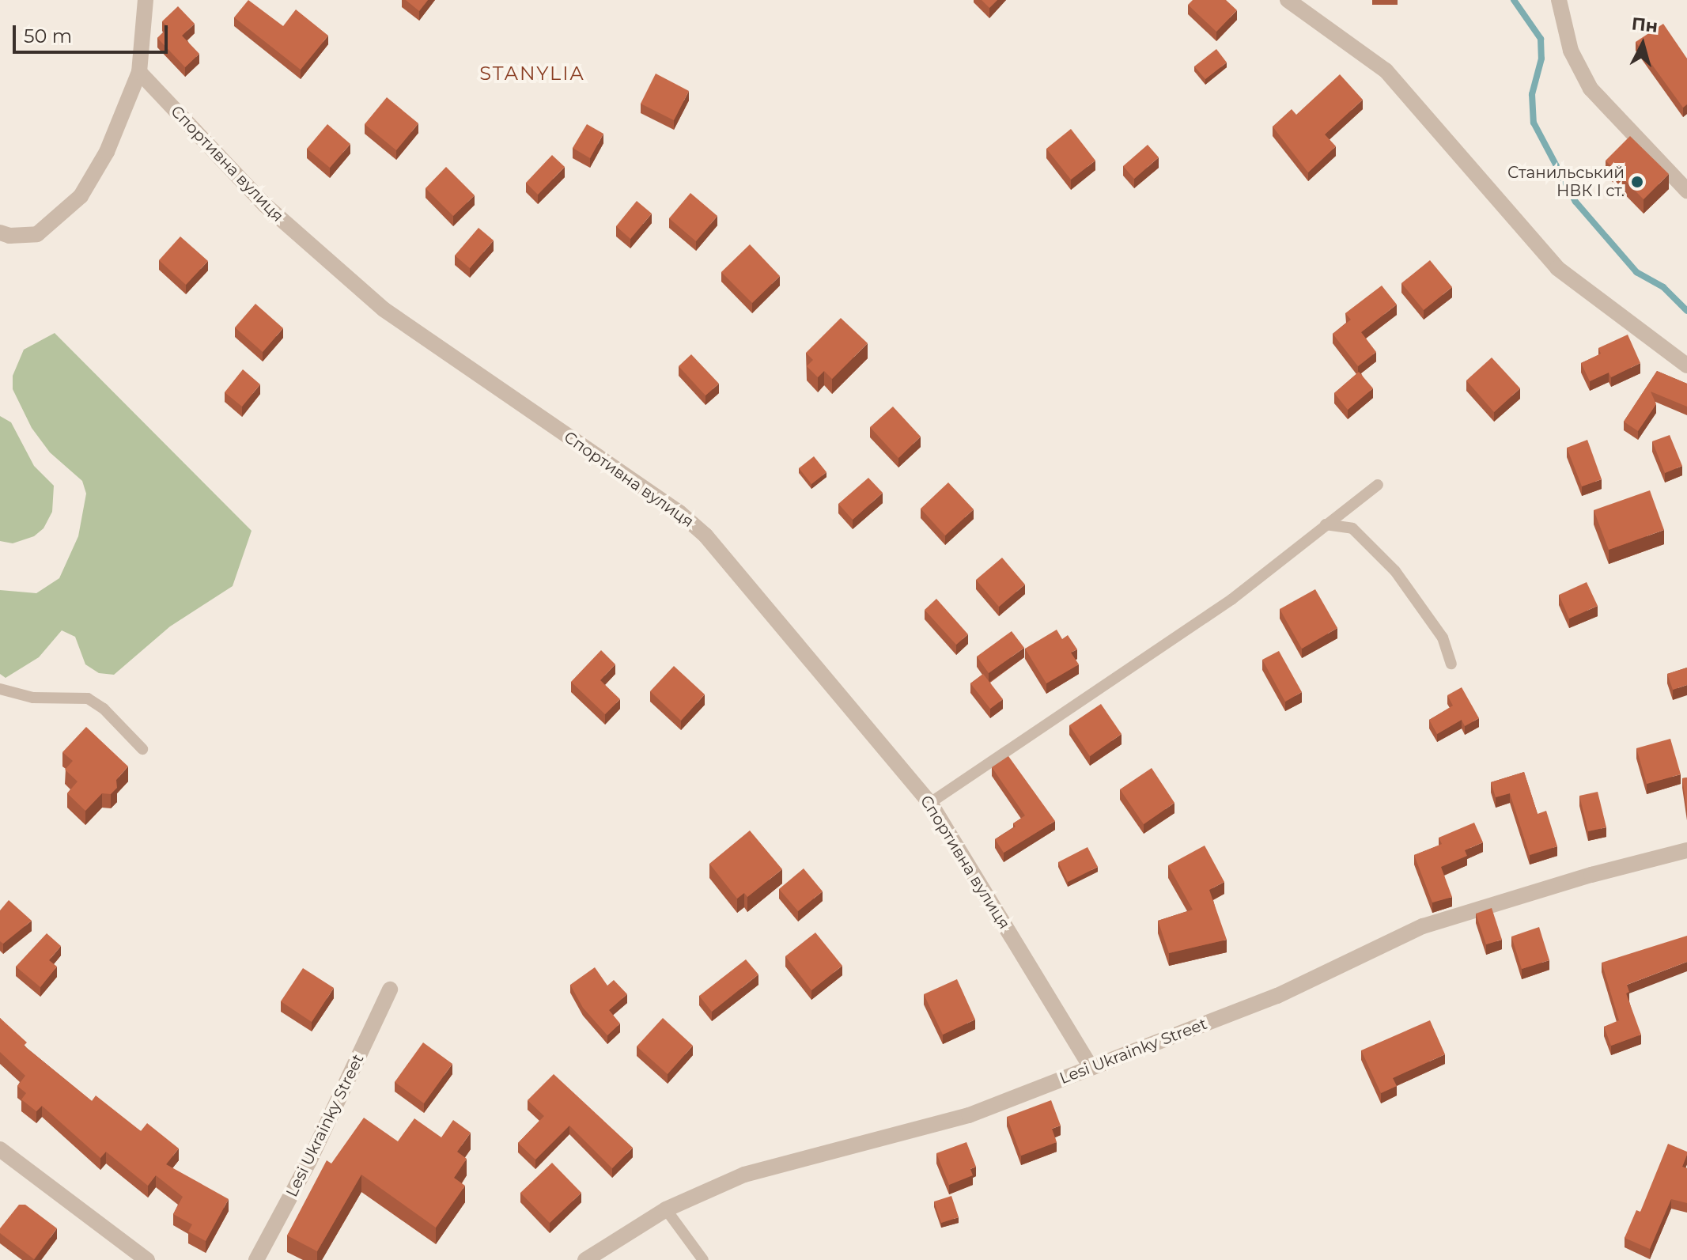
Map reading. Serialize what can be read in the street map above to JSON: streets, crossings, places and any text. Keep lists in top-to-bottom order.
{
  "streets": {
    "street": ["Спортивна вулиця", "Lesi Ukrainky Street"]
  },
  "crossings": [
    ["Спортивна вулиця", "Lesi Ukrainky Street"]
  ],
  "districts": ["STANYLIA"],
  "places": ["Станильський НВК І ст."],
  "scale_bar": "50 m",
  "north": "top"
}
